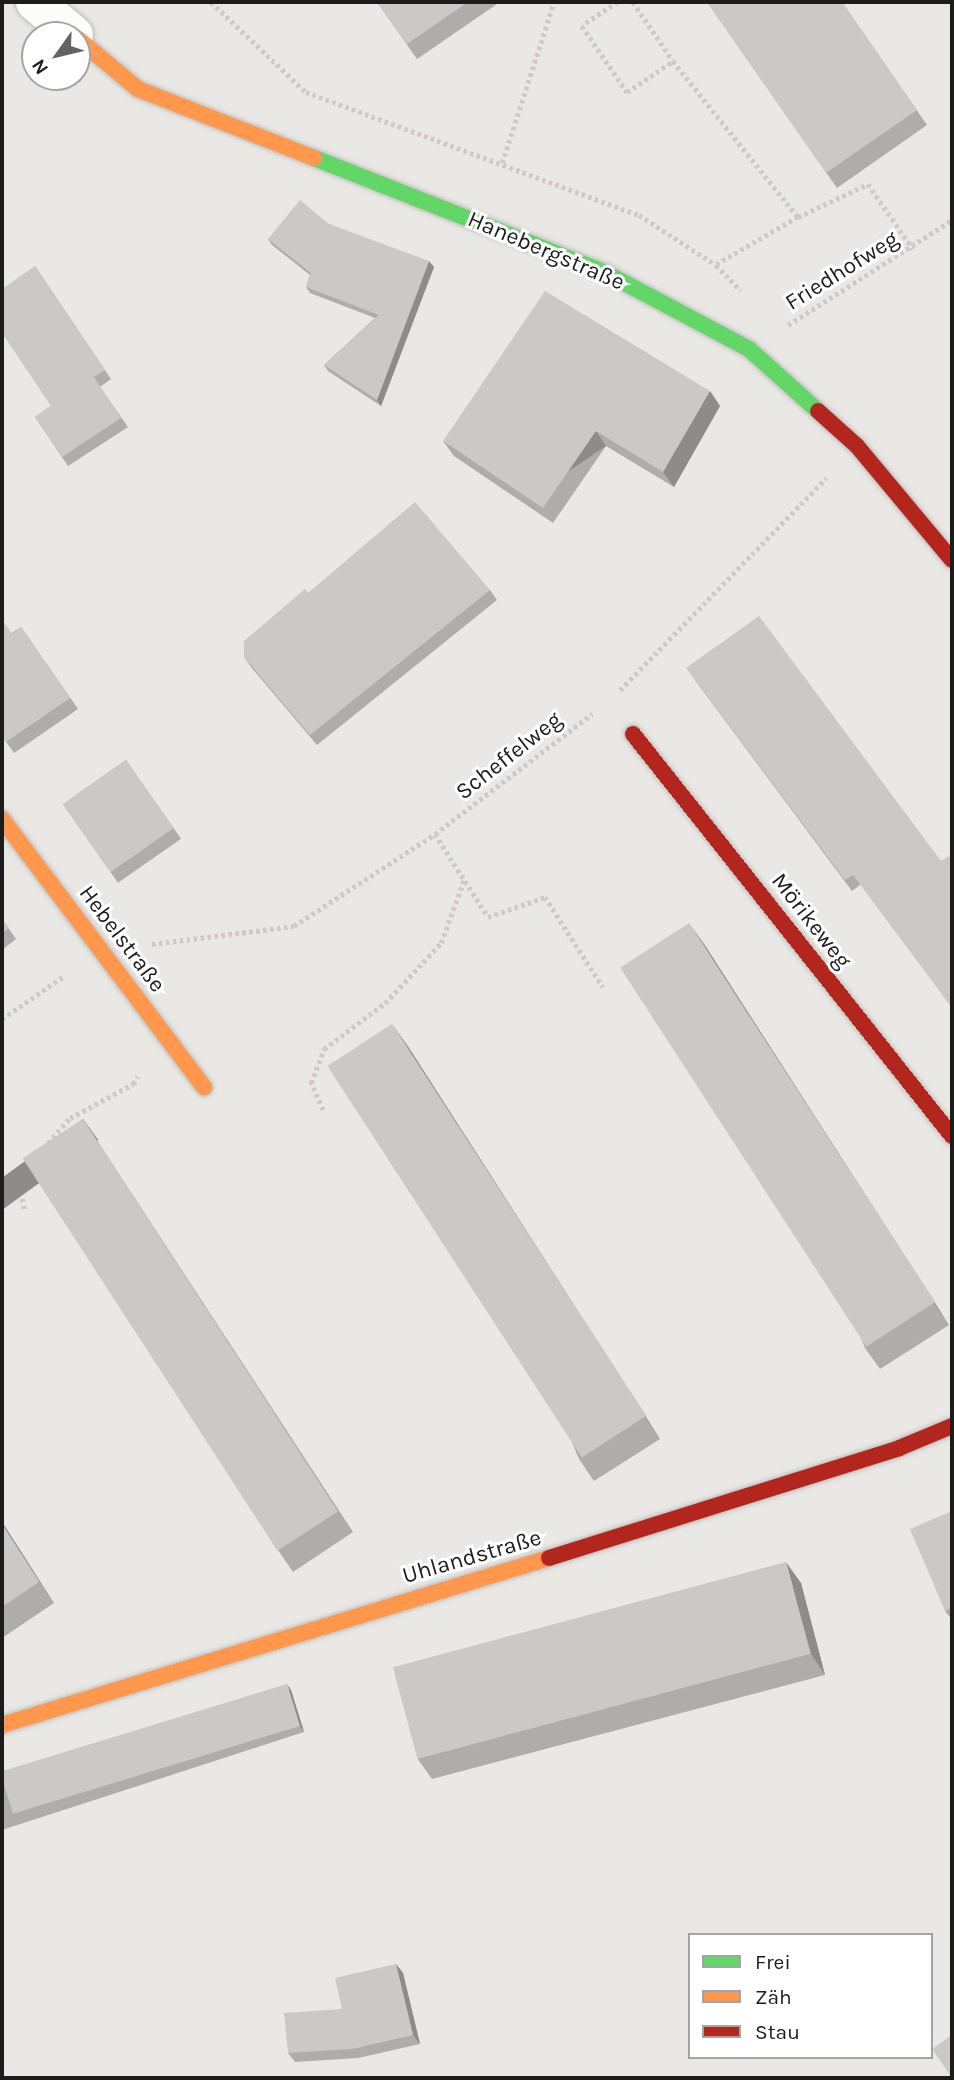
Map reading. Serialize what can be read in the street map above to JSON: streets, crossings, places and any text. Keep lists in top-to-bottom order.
{
  "streets": {
    "street": [
      "Hanebergstraße",
      "Mörikeweg",
      "Hebelstraße",
      "Uhlandstraße"
    ],
    "path": ["Friedhofweg", "Scheffelweg"]
  },
  "crossings": [
    ["Hanebergstraße", "Friedhofweg"],
    ["Scheffelweg", "Hebelstraße"]
  ],
  "legend": ["Frei", "Zäh", "Stau"],
  "north": "bottom left"
}
